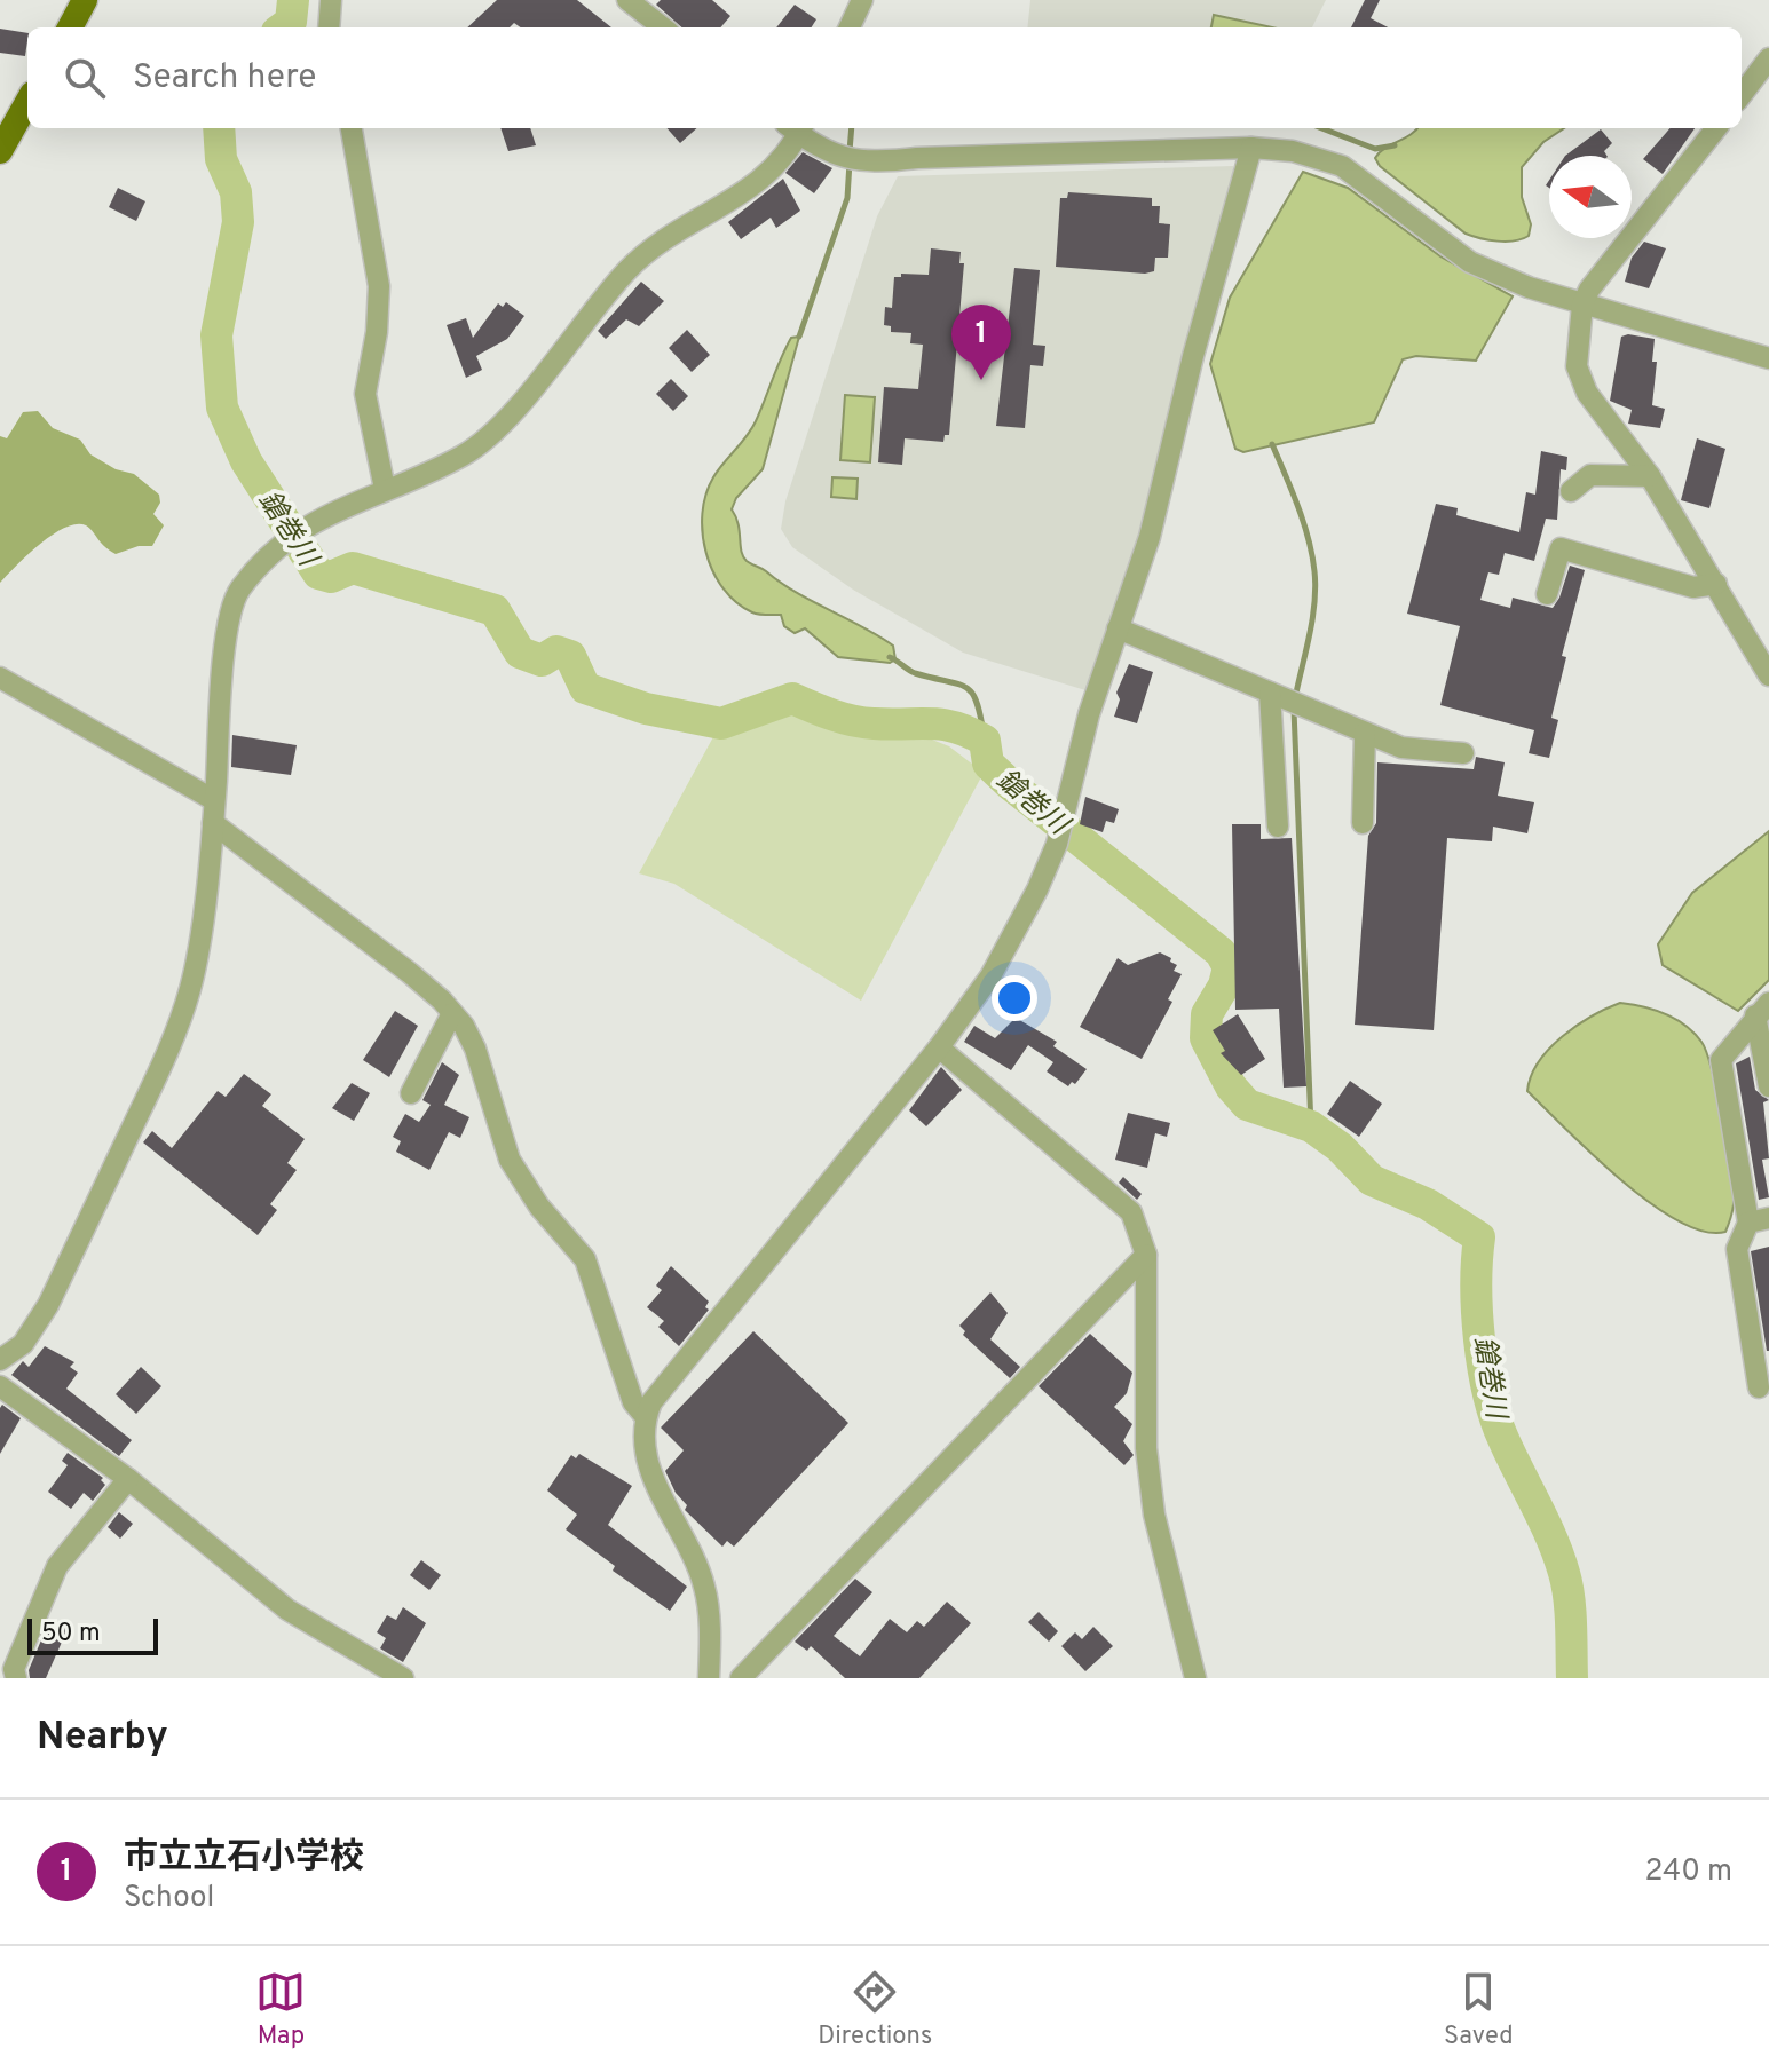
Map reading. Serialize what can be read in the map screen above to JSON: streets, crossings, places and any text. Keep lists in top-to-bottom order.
{
  "water": ["鎗巻川"],
  "scale_bar": "50 m",
  "north": "left",
  "page": {
    "search": "Search here",
    "pins": "1",
    "scale": "50 m",
    "heading": "Nearby",
    "list": [
      {
        "mark": "1",
        "name": "市立立石小学校",
        "note": "School",
        "value": "240 m"
      }
    ],
    "nav": ["Map", "Directions", "Saved"]
  }
}
